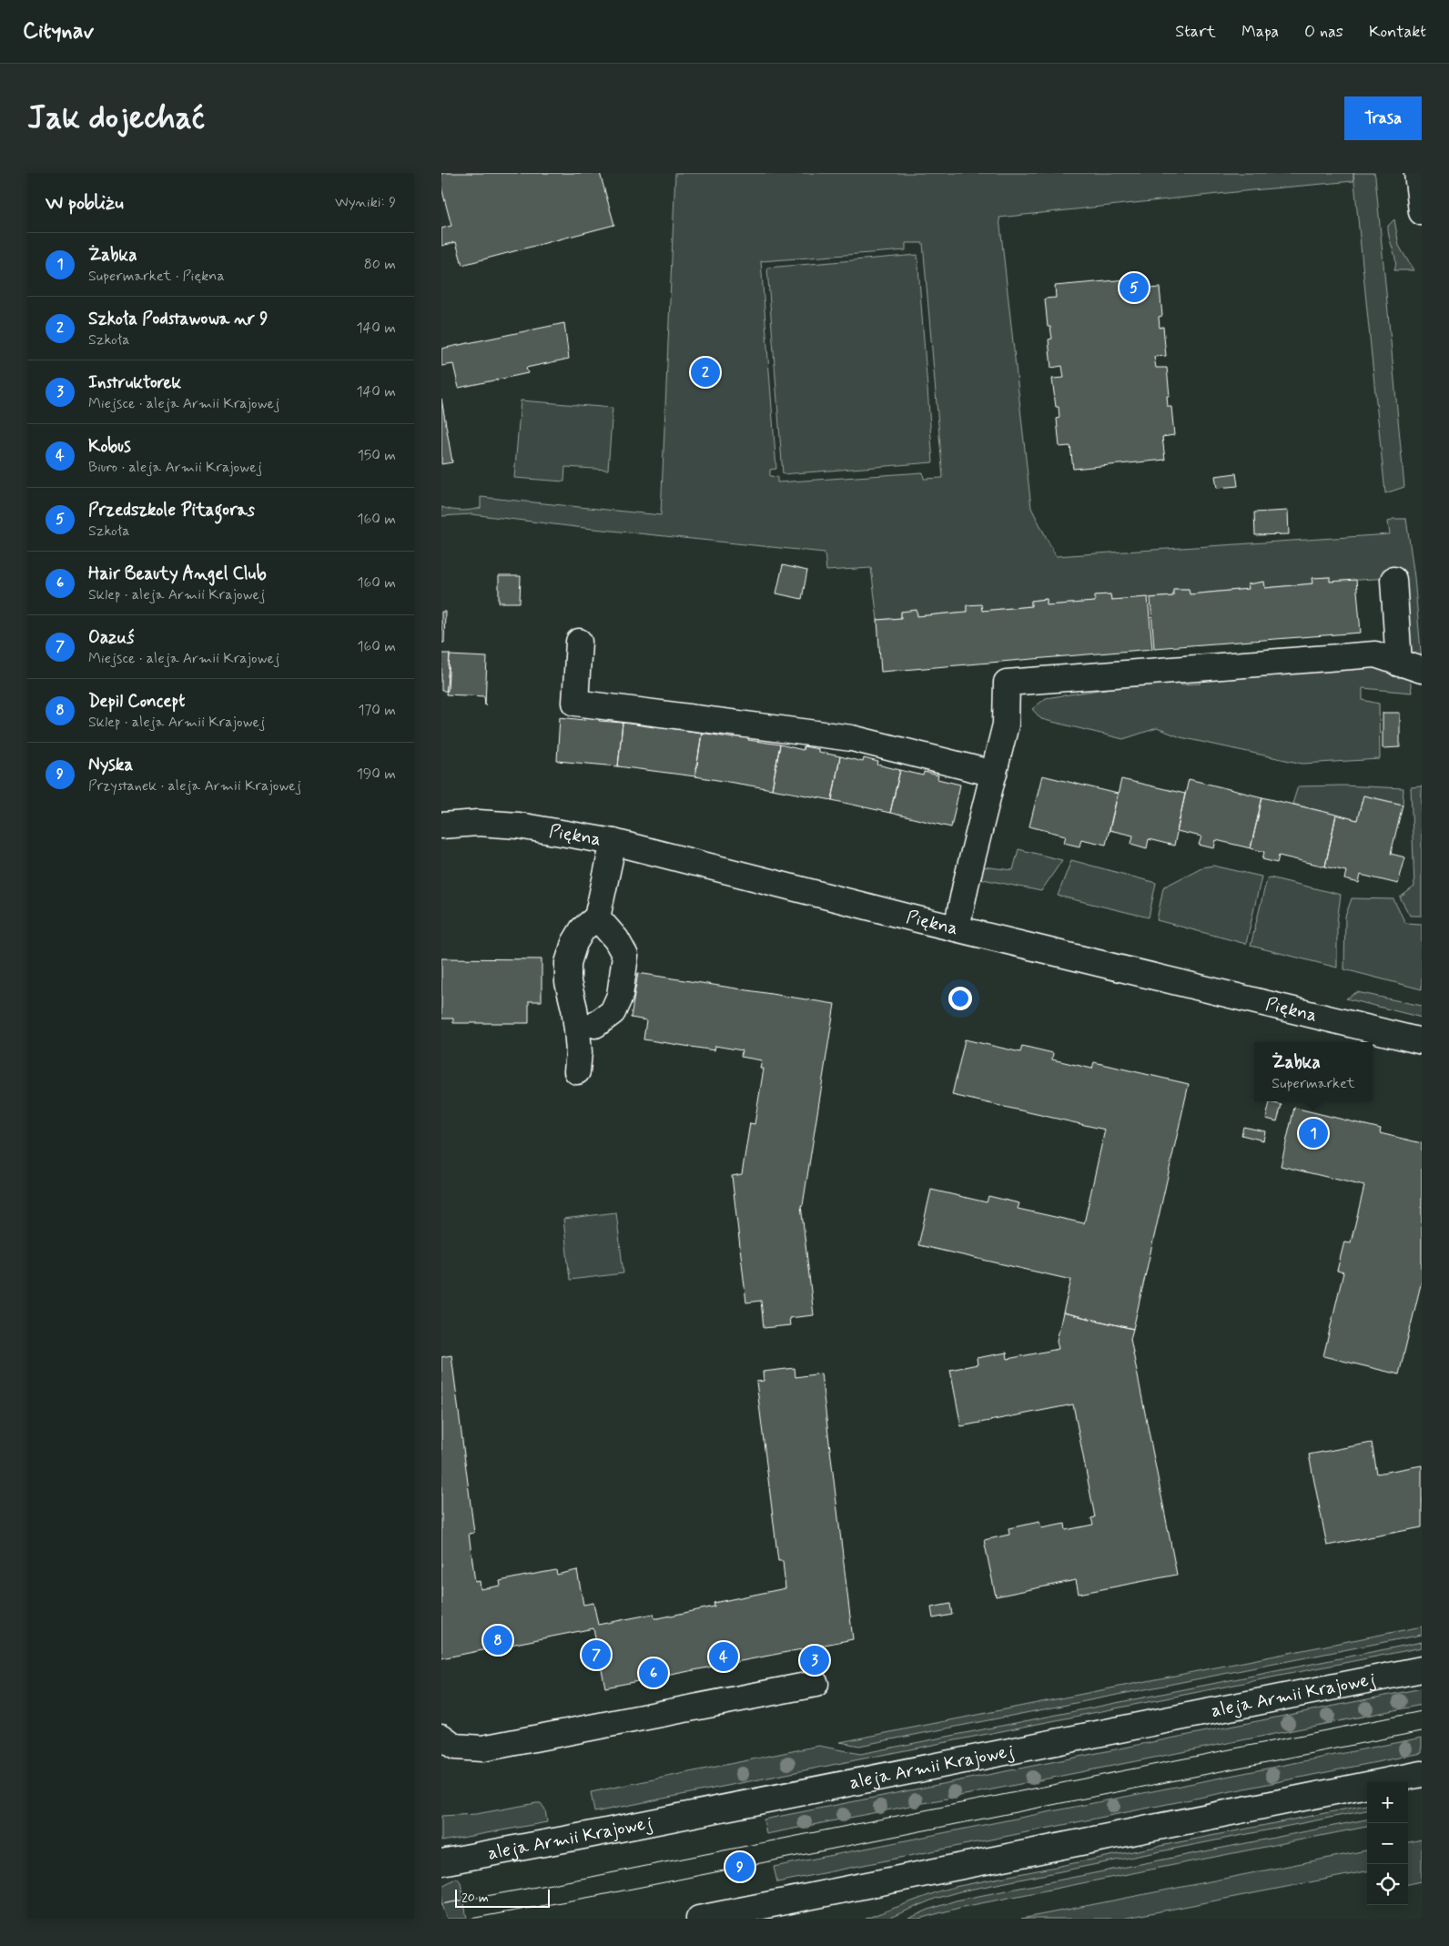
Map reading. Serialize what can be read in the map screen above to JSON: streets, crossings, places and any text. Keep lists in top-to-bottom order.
{
  "streets": {
    "main road": ["Piękna", "aleja Armii Krajowej"]
  },
  "scale_bar": "20 m",
  "page": {
    "header": "Citynav",
    "nav": [
      "Start",
      "Mapa",
      "O nas",
      "Kontakt"
    ],
    "buttons": "Trasa",
    "title": "Jak dojechać",
    "heading": ["W pobliżu", "Wyniki: 9"],
    "list": [
      {
        "mark": "1",
        "name": "Żabka",
        "note": "Supermarket · Piękna",
        "value": "80 m"
      },
      {
        "mark": "2",
        "name": "Szkoła Podstawowa nr 9",
        "note": "Szkoła",
        "value": "140 m"
      },
      {
        "mark": "3",
        "name": "Instruktorek",
        "note": "Miejsce · aleja Armii Krajowej",
        "value": "140 m"
      },
      {
        "mark": "4",
        "name": "Kobus",
        "note": "Biuro · aleja Armii Krajowej",
        "value": "150 m"
      },
      {
        "mark": "5",
        "name": "Przedszkole Pitagoras",
        "note": "Szkoła",
        "value": "160 m"
      },
      {
        "mark": "6",
        "name": "Hair Beauty Angel Club",
        "note": "Sklep · aleja Armii Krajowej",
        "value": "160 m"
      },
      {
        "mark": "7",
        "name": "Oazuś",
        "note": "Miejsce · aleja Armii Krajowej",
        "value": "160 m"
      },
      {
        "mark": "8",
        "name": "Depil Concept",
        "note": "Sklep · aleja Armii Krajowej",
        "value": "170 m"
      },
      {
        "mark": "9",
        "name": "Nyska",
        "note": "Przystanek · aleja Armii Krajowej",
        "value": "190 m"
      }
    ],
    "pins": [
      "5",
      "2",
      "1",
      "8",
      "7",
      "4",
      "3",
      "6",
      "9"
    ],
    "popup": ["Żabka", "Supermarket"],
    "map_buttons": ["+", "−"],
    "scale": "20 m"
  }
}
